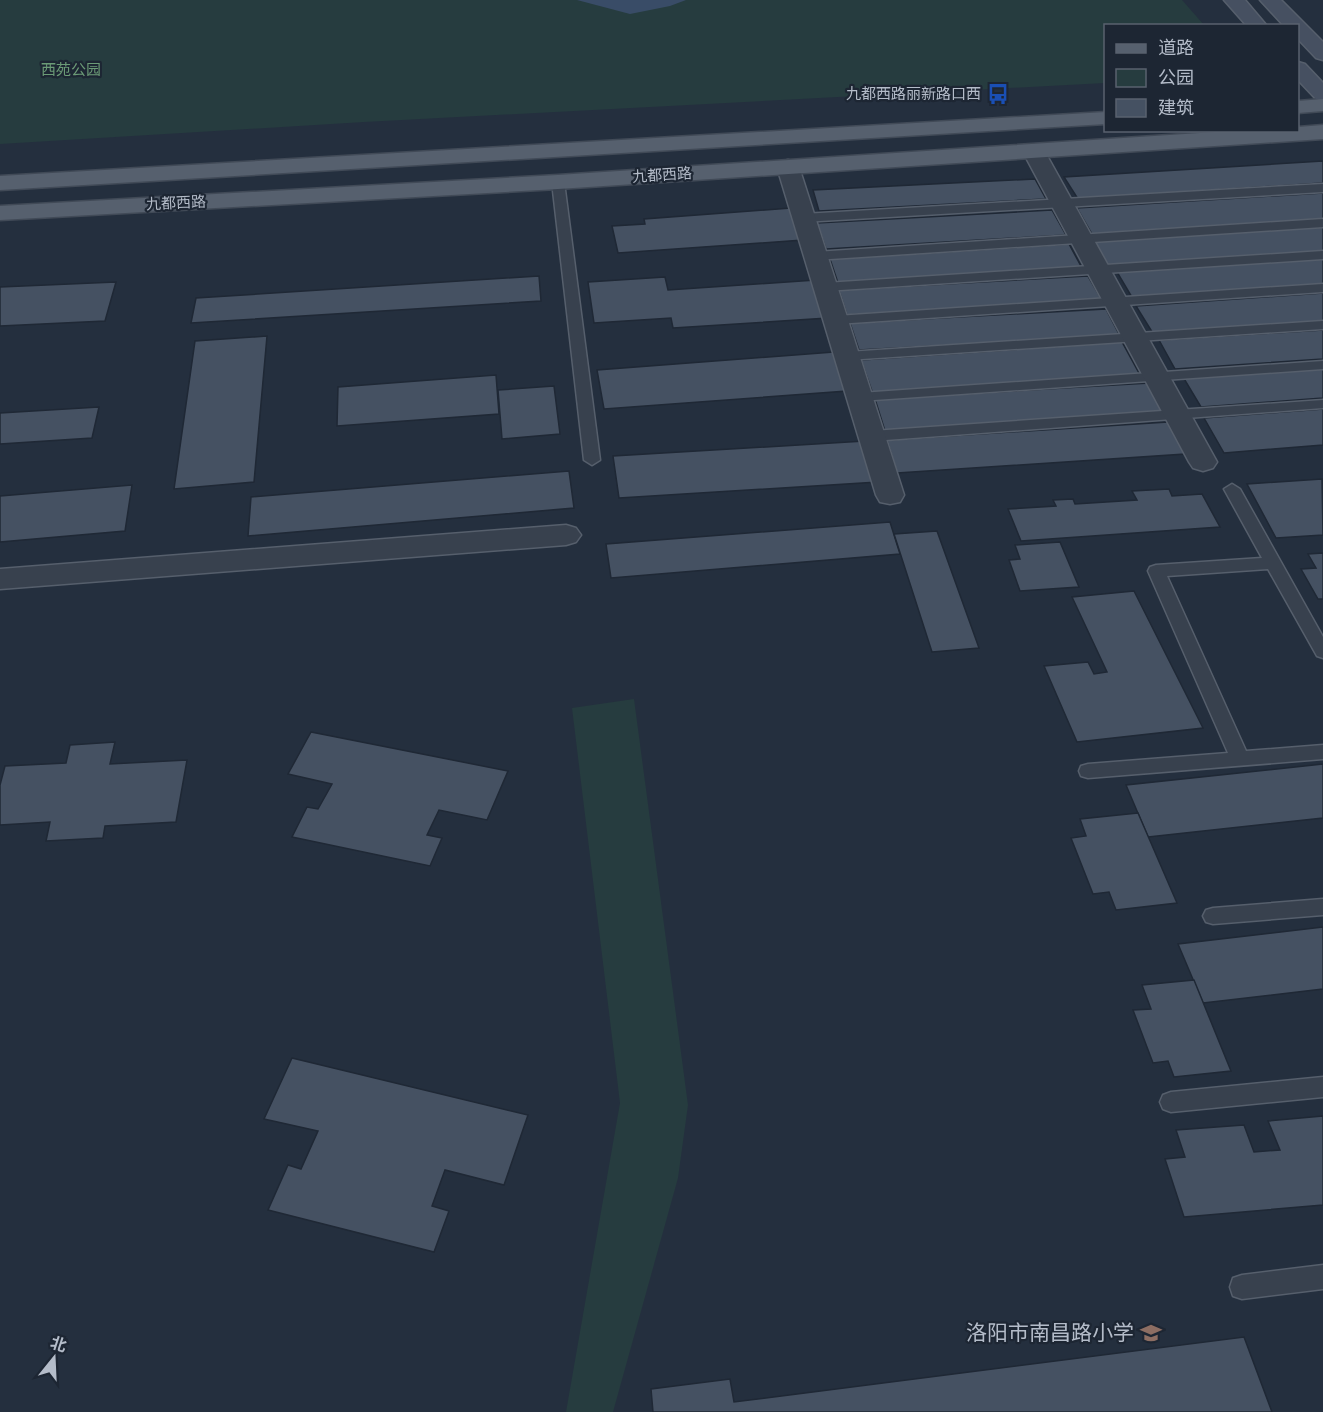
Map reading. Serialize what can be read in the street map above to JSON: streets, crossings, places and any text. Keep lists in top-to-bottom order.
{
  "streets": {
    "main road": ["九都西路"]
  },
  "parks": ["西苑公园"],
  "places": {
    "bus stop": ["九都西路丽新路口西"],
    "school or university": ["洛阳市南昌路小学"]
  },
  "legend": ["道路", "公园", "建筑"],
  "north": "top"
}
